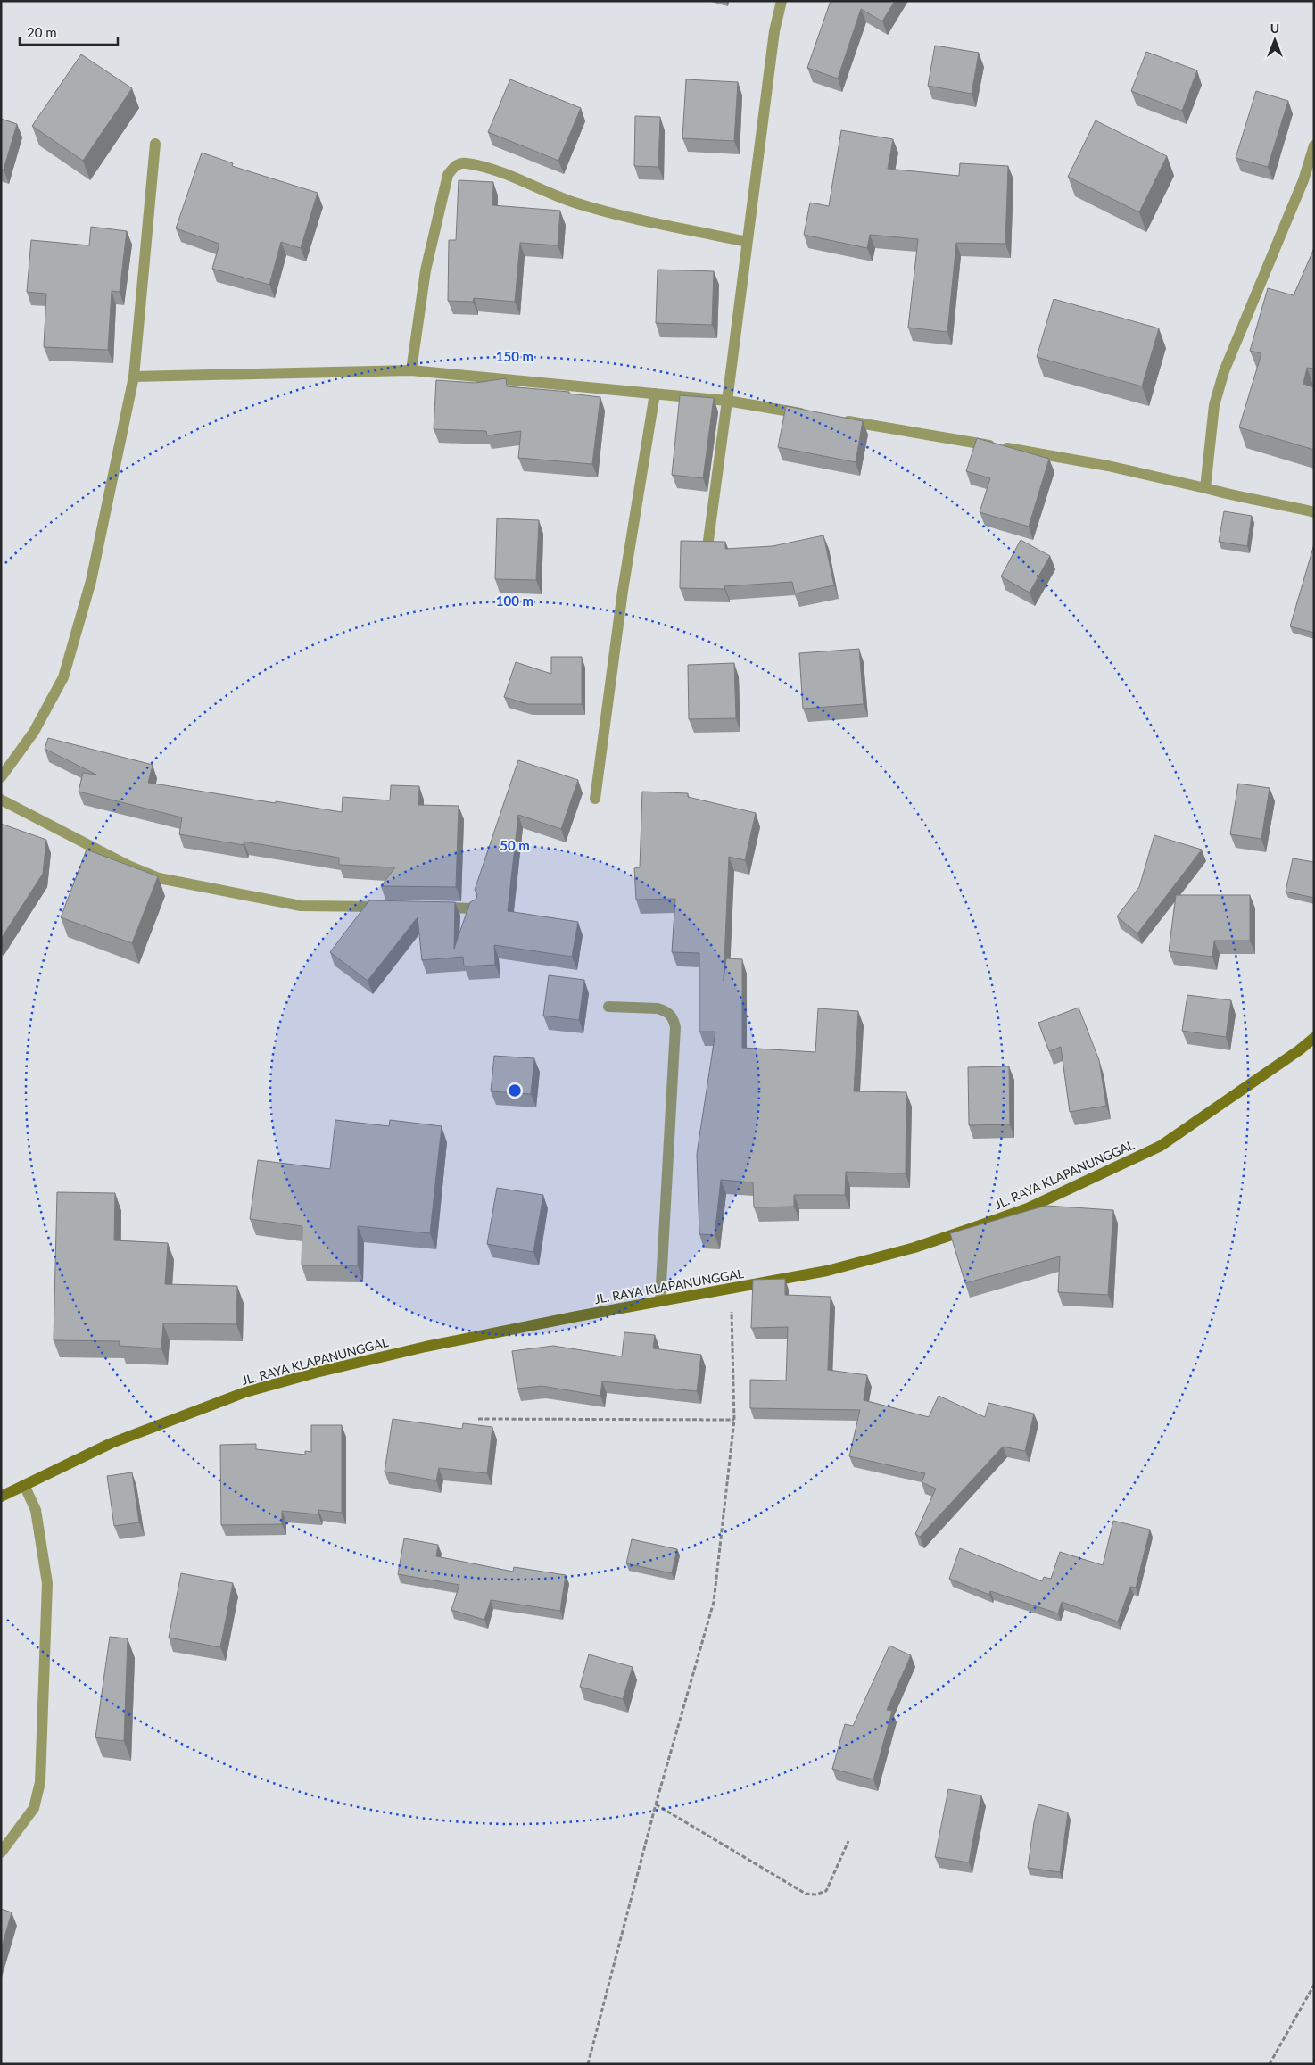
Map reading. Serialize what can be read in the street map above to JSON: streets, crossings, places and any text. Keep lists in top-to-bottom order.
{
  "streets": {
    "street": ["JL. RAYA KLAPANUNGGAL"]
  },
  "scale_bar": "20 m",
  "north": "top",
  "rings": ["150 m", "100 m", "50 m"]
}
